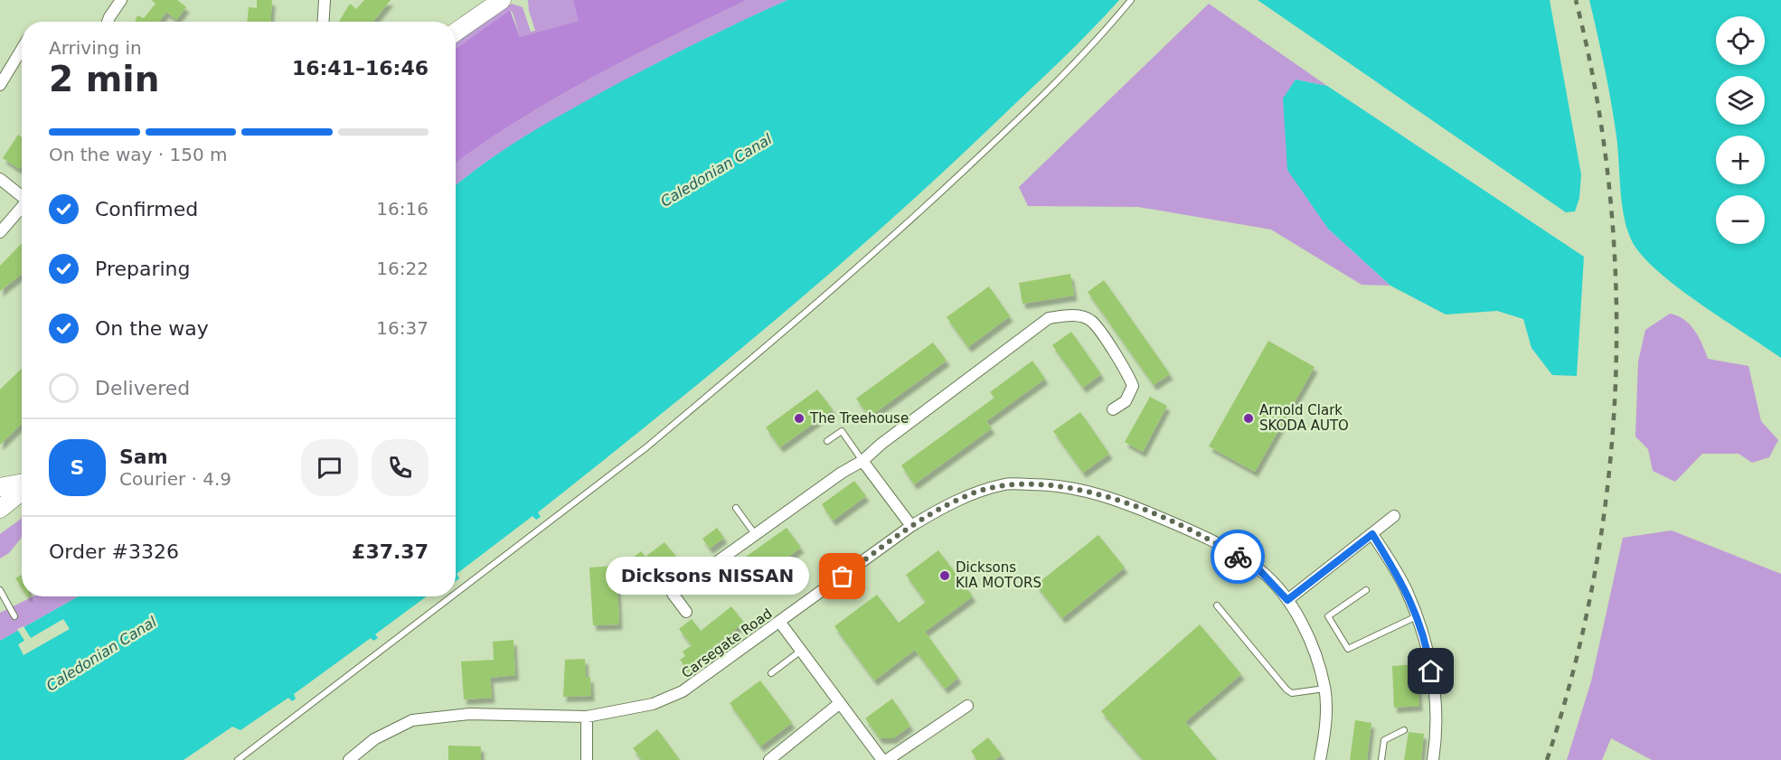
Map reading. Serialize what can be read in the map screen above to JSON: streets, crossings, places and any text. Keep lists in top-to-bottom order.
{
  "streets": {
    "street": ["Carsegate Road"]
  },
  "water": ["Caledonian Canal"],
  "places": [
    "The Treehouse",
    "Arnold Clark SKODA AUTO",
    "Dicksons KIA MOTORS",
    "Dicksons NISSAN"
  ],
  "page": {
    "map_buttons": ["+", "−"],
    "heading": ["2 min", "Arriving in", "16:41–16:46"],
    "panel": [
      "Sam",
      "Courier · 4.9",
      "Order #3326",
      "£37.37"
    ],
    "bar": "On the way · 150 m",
    "list": [
      ["Confirmed", "16:16"],
      ["Preparing", "16:22"],
      ["On the way", "16:37"],
      "Delivered"
    ],
    "round": "S",
    "bubble": "Dicksons NISSAN"
  }
}
